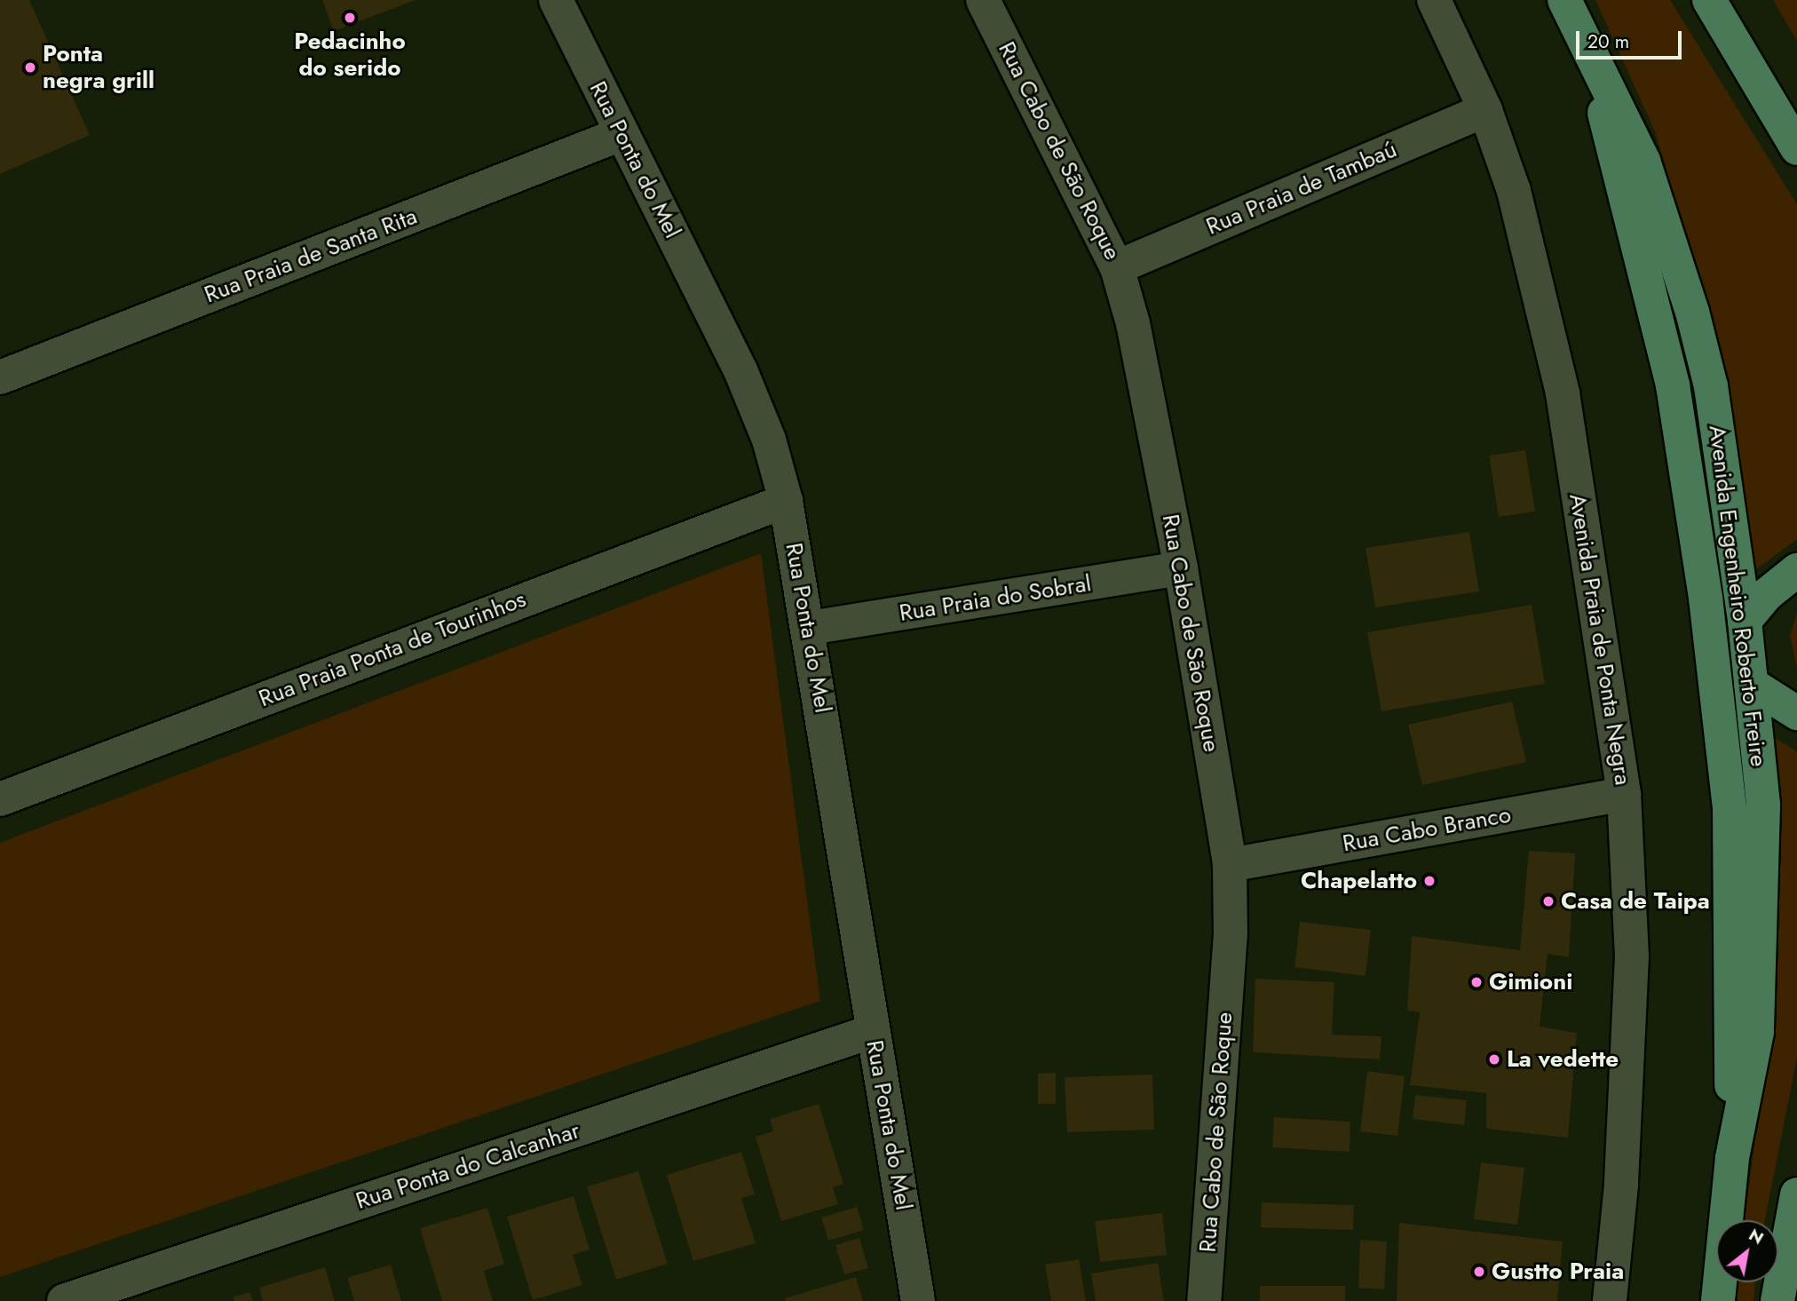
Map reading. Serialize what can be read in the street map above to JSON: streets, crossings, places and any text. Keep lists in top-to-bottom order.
{
  "streets": {
    "main road": ["Avenida Engenheiro Roberto Freire"],
    "street": [
      "Rua Cabo de São Roque",
      "Rua Ponta do Mel",
      "Rua Praia de Tambaú",
      "Rua Praia de Santa Rita",
      "Rua Praia do Sobral",
      "Avenida Praia de Ponta Negra",
      "Rua Praia Ponta de Tourinhos",
      "Rua Cabo Branco",
      "Rua Ponta do Calcanhar"
    ]
  },
  "crossings": [
    ["Rua Cabo de São Roque", "Rua Praia de Tambaú"],
    ["Rua Cabo de São Roque", "Rua Praia do Sobral"],
    ["Rua Cabo de São Roque", "Rua Cabo Branco"],
    ["Rua Ponta do Mel", "Rua Praia de Santa Rita"],
    ["Rua Ponta do Mel", "Rua Praia do Sobral"],
    ["Rua Ponta do Mel", "Rua Praia Ponta de Tourinhos"],
    ["Rua Ponta do Mel", "Rua Ponta do Calcanhar"],
    ["Rua Praia de Tambaú", "Avenida Praia de Ponta Negra"],
    ["Avenida Praia de Ponta Negra", "Rua Cabo Branco"]
  ],
  "places": [
    "Pedacinho do serido",
    "Ponta negra grill",
    "Chapelatto",
    "Casa de Taipa",
    "Gimioni",
    "La vedette",
    "Gustto Praia"
  ],
  "scale_bar": "20 m",
  "north": "top right"
}
